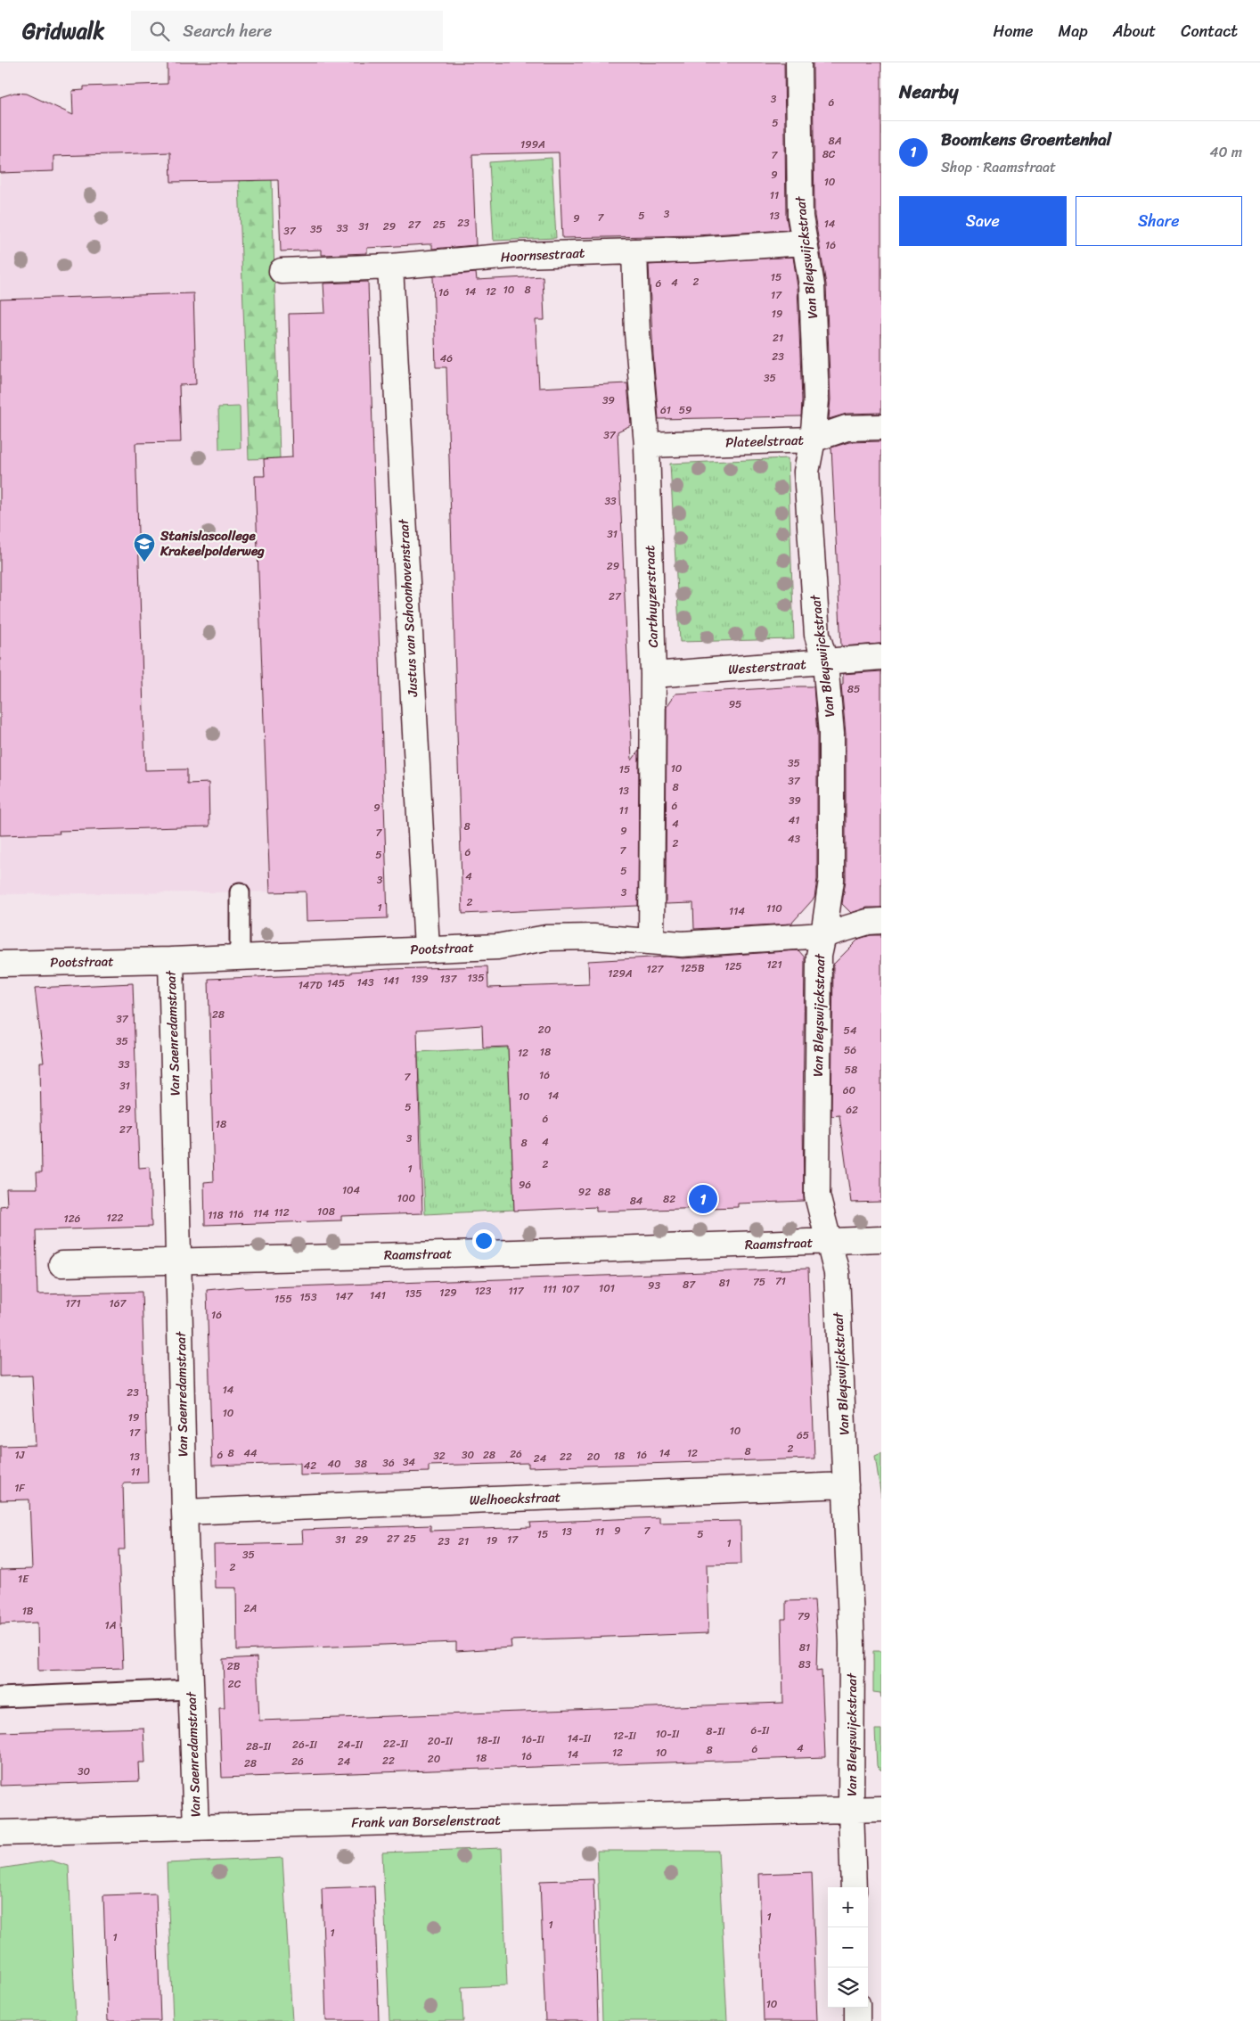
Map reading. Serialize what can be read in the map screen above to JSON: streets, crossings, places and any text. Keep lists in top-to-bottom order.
{
  "streets": {
    "street": [
      "Hoornsestraat",
      "Van Bleyswijckstraat",
      "Plateelstraat",
      "Carthuyzerstraat",
      "Justus van Schoonhovenstraat",
      "Westerstraat",
      "Pootstraat",
      "Van Saenredamstraat",
      "Raamstraat",
      "Welhoeckstraat",
      "Frank van Borselenstraat"
    ]
  },
  "crossings": [
    ["Hoornsestraat", "Van Bleyswijckstraat"],
    ["Hoornsestraat", "Carthuyzerstraat"],
    ["Hoornsestraat", "Justus van Schoonhovenstraat"],
    ["Van Bleyswijckstraat", "Plateelstraat"],
    ["Van Bleyswijckstraat", "Westerstraat"],
    ["Van Bleyswijckstraat", "Pootstraat"],
    ["Van Bleyswijckstraat", "Raamstraat"],
    ["Van Bleyswijckstraat", "Welhoeckstraat"],
    ["Van Bleyswijckstraat", "Frank van Borselenstraat"],
    ["Plateelstraat", "Carthuyzerstraat"],
    ["Carthuyzerstraat", "Westerstraat"],
    ["Carthuyzerstraat", "Pootstraat"],
    ["Justus van Schoonhovenstraat", "Pootstraat"],
    ["Pootstraat", "Van Saenredamstraat"],
    ["Van Saenredamstraat", "Raamstraat"],
    ["Van Saenredamstraat", "Welhoeckstraat"],
    ["Van Saenredamstraat", "Frank van Borselenstraat"]
  ],
  "places": {
    "school or university": ["Stanislascollege Krakeelpolderweg"]
  },
  "house_numbers": [
    "3",
    "6",
    "5",
    "8A",
    "199A",
    "8C",
    "7",
    "9",
    "10",
    "11",
    "3",
    "5",
    "13",
    "7",
    "9",
    "23",
    "14",
    "27",
    "25",
    "31",
    "29",
    "33",
    "35",
    "37",
    "16",
    "15",
    "2",
    "4",
    "6",
    "10",
    "8",
    "14",
    "12",
    "16",
    "17",
    "19",
    "21",
    "23",
    "46",
    "35",
    "39",
    "61",
    "59",
    "37",
    "33",
    "31",
    "29",
    "27",
    "85",
    "95",
    "35",
    "10",
    "15",
    "37",
    "8",
    "13",
    "39",
    "6",
    "9",
    "11",
    "41",
    "4",
    "8",
    "9",
    "7",
    "43",
    "2",
    "7",
    "6",
    "5",
    "5",
    "4",
    "3",
    "3",
    "2",
    "1",
    "110",
    "114",
    "121",
    "125",
    "125B",
    "127",
    "129A",
    "135",
    "139",
    "137",
    "141",
    "143",
    "145",
    "147D",
    "28",
    "37",
    "20",
    "54",
    "35",
    "56",
    "18",
    "12",
    "33",
    "58",
    "16",
    "7",
    "31",
    "60",
    "14",
    "10",
    "5",
    "29",
    "62",
    "6",
    "18",
    "27",
    "3",
    "4",
    "8",
    "2",
    "1",
    "96",
    "104",
    "92",
    "88",
    "100",
    "82",
    "84",
    "108",
    "112",
    "114",
    "116",
    "118",
    "122",
    "126",
    "71",
    "75",
    "81",
    "87",
    "93",
    "101",
    "111",
    "107",
    "123",
    "117",
    "129",
    "135",
    "141",
    "147",
    "153",
    "155",
    "171",
    "167",
    "16",
    "14",
    "23",
    "10",
    "19",
    "10",
    "17",
    "65",
    "2",
    "8",
    "8",
    "44",
    "14",
    "12",
    "26",
    "1J",
    "6",
    "30",
    "28",
    "16",
    "32",
    "18",
    "13",
    "22",
    "20",
    "24",
    "34",
    "36",
    "40",
    "38",
    "42",
    "11",
    "1F",
    "9",
    "7",
    "13",
    "11",
    "15",
    "5",
    "27",
    "25",
    "31",
    "29",
    "17",
    "19",
    "23",
    "21",
    "1",
    "35",
    "2",
    "1E",
    "2A",
    "1B",
    "79",
    "1A",
    "81",
    "83",
    "2B",
    "2C",
    "6-II",
    "8-II",
    "10-II",
    "12-II",
    "14-II",
    "16-II",
    "18-II",
    "20-II",
    "22-II",
    "26-II",
    "24-II",
    "28-II",
    "4",
    "6",
    "8",
    "12",
    "10",
    "14",
    "16",
    "18",
    "20",
    "22",
    "26",
    "24",
    "28",
    "30",
    "1",
    "1",
    "1",
    "1",
    "10"
  ],
  "page": {
    "header": "Gridwalk",
    "search": "Search here",
    "nav": [
      "Home",
      "Map",
      "About",
      "Contact"
    ],
    "heading": "Nearby",
    "list": [
      {
        "mark": "1",
        "name": "Boomkens Groentenhal",
        "note": "Shop · Raamstraat",
        "value": "40 m"
      }
    ],
    "buttons": ["Save", "Share"],
    "pins": "1",
    "map_buttons": ["+", "−"]
  }
}
